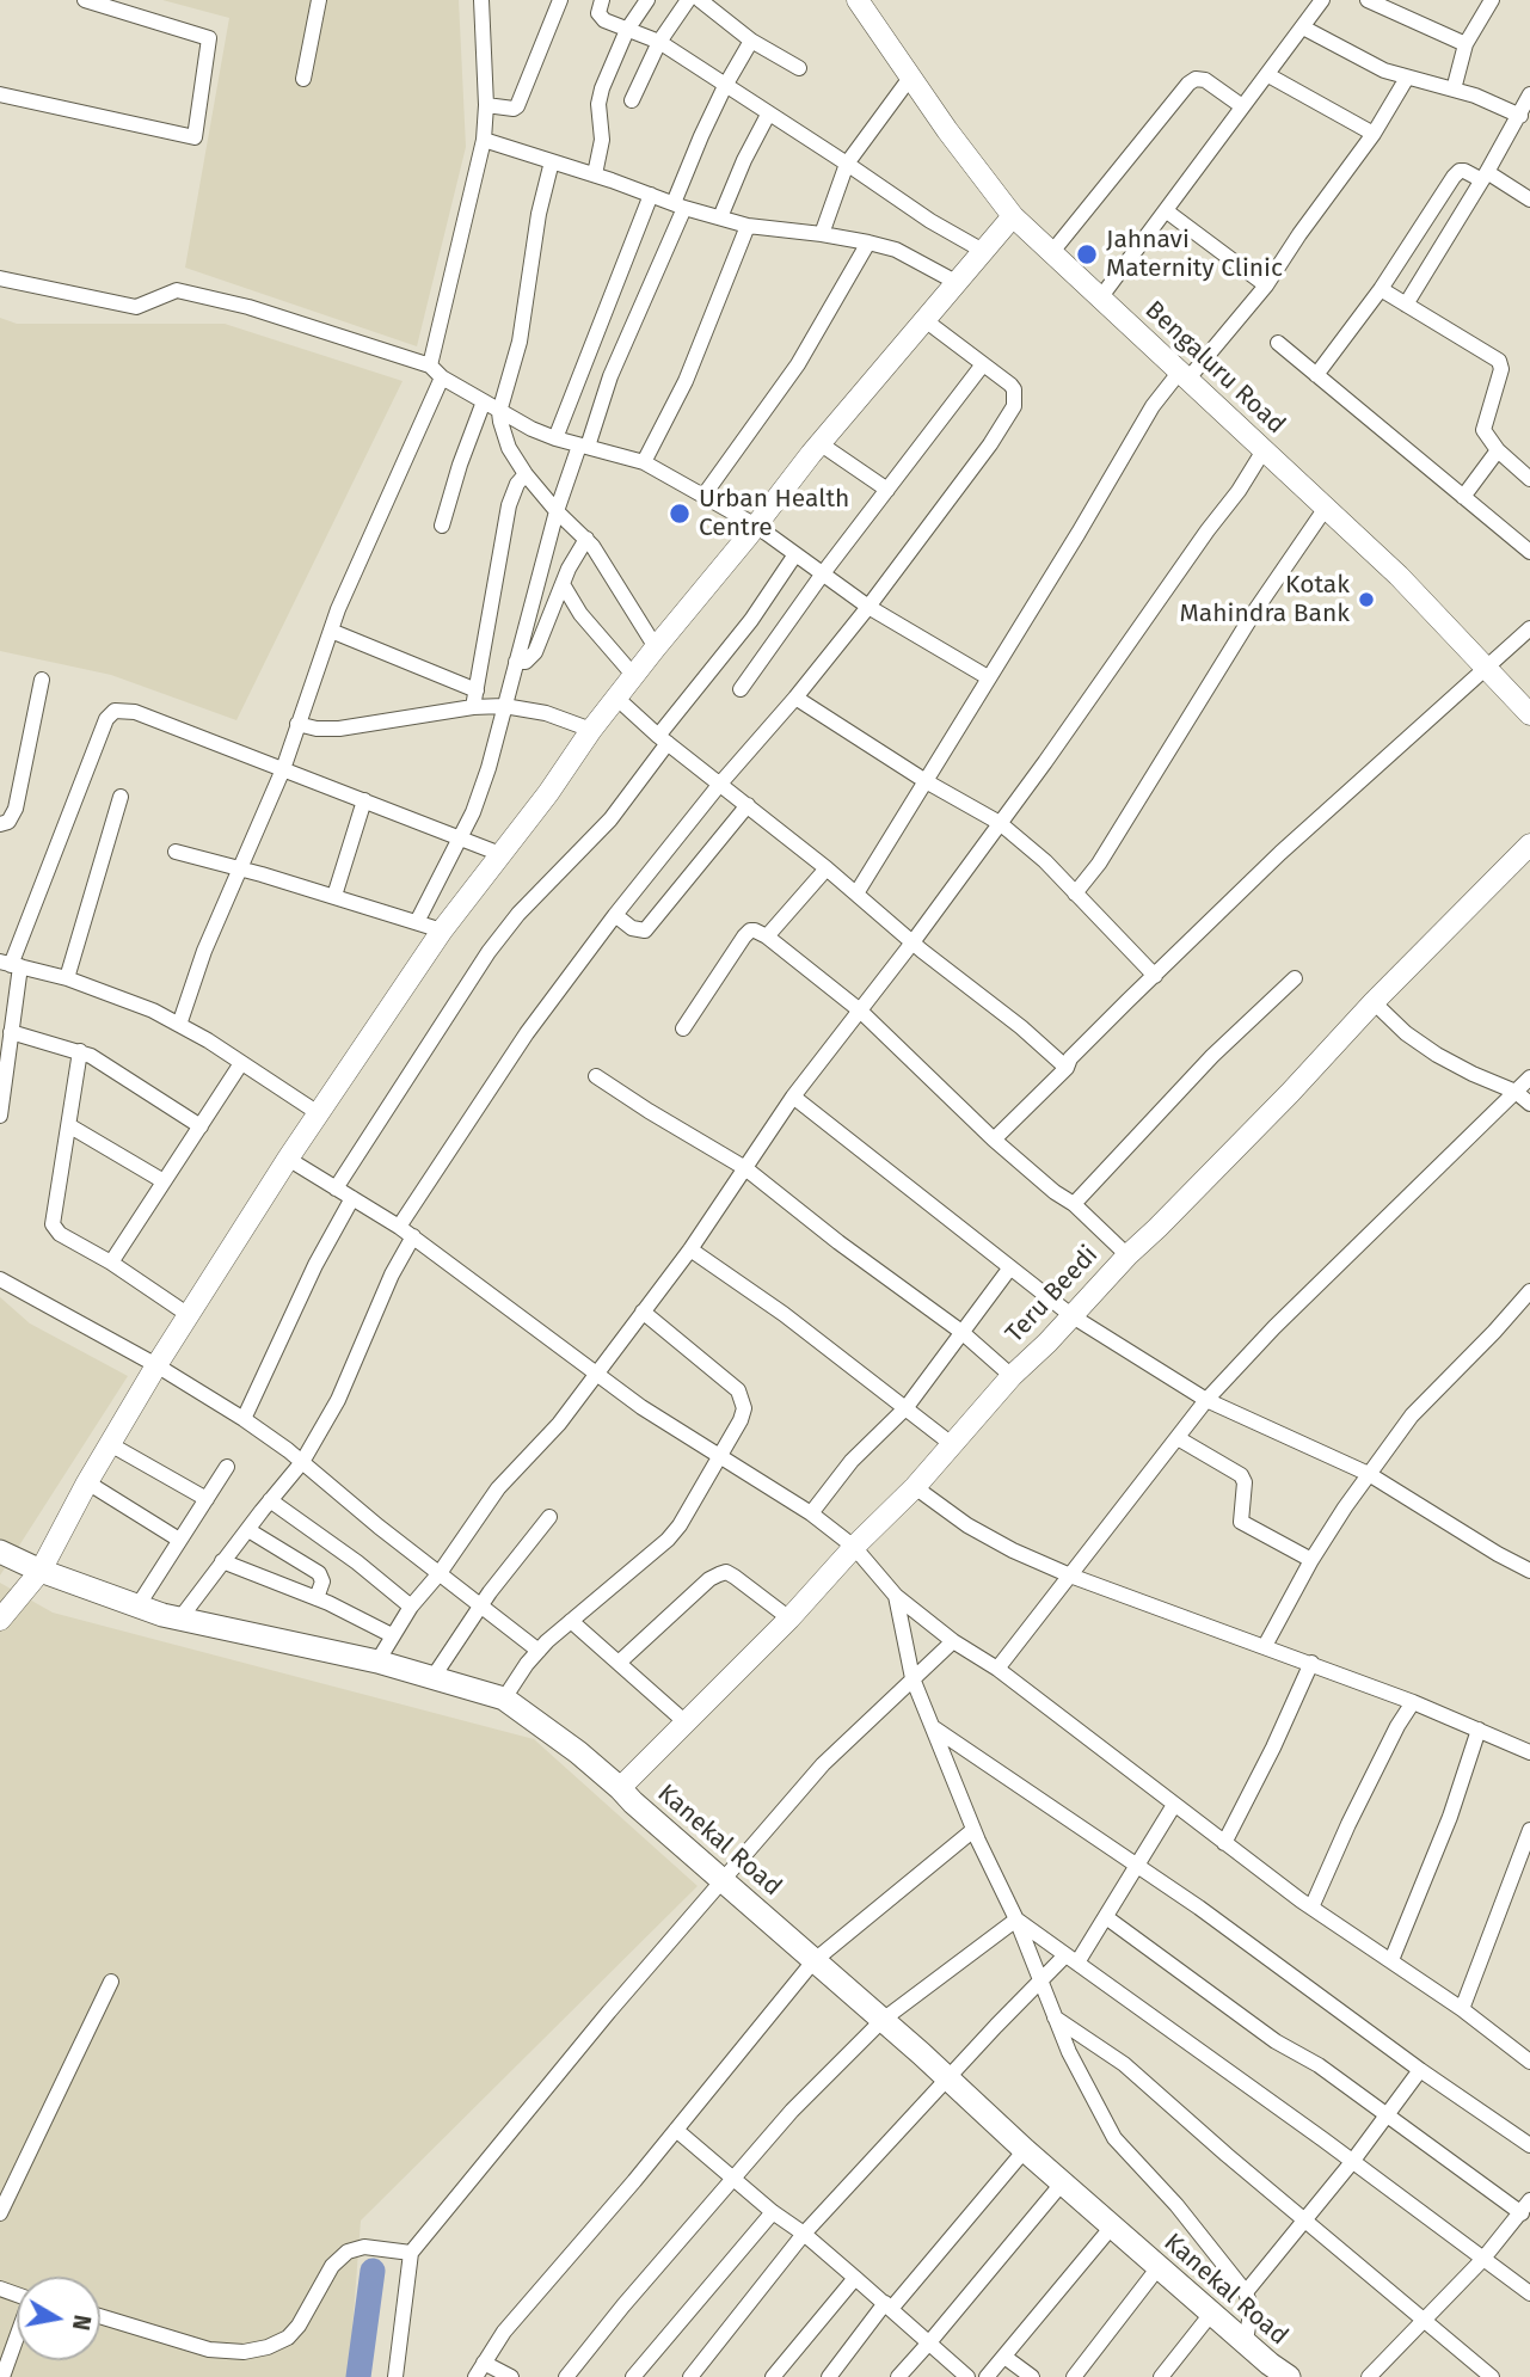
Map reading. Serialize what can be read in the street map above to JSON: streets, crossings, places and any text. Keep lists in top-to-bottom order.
{
  "streets": {
    "main road": ["Kanekal Road"],
    "street": ["Bengaluru Road", "Teru Beedi"]
  },
  "crossings": [
    ["Teru Beedi", "Kanekal Road"]
  ],
  "places": ["Jahnavi Maternity Clinic", "Urban Health Centre", "Kotak Mahindra Bank"],
  "north": "right"
}
